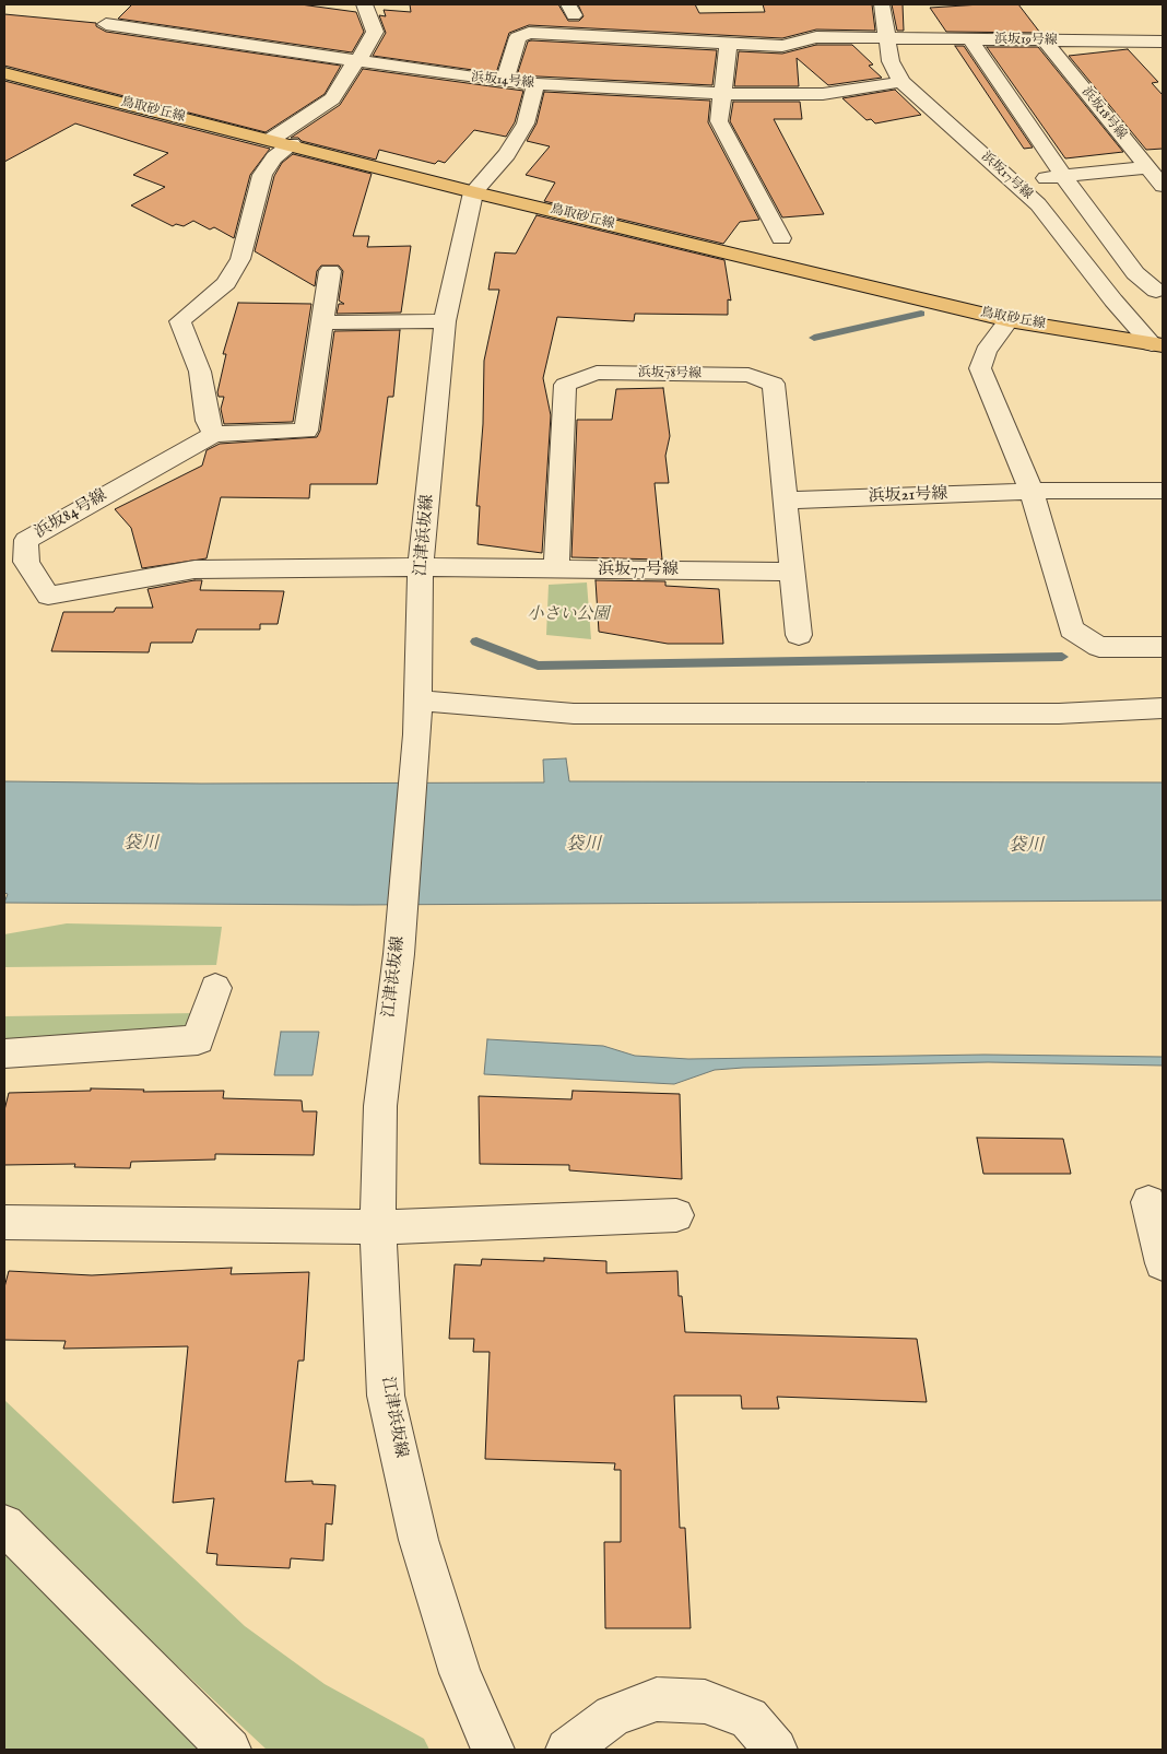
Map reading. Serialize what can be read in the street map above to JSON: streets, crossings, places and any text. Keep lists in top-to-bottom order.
{
  "streets": {
    "main road": ["鳥取砂丘線"],
    "street": [
      "浜坂19号線",
      "浜坂14号線",
      "浜坂18号線",
      "浜坂17号線",
      "浜坂78号線",
      "浜坂21号線",
      "浜坂84号線",
      "江津浜坂線",
      "浜坂77号線"
    ]
  },
  "crossings": [
    ["浜坂19号線", "浜坂14号線"],
    ["浜坂19号線", "浜坂18号線"],
    ["浜坂19号線", "浜坂17号線"],
    ["浜坂14号線", "浜坂17号線"],
    ["鳥取砂丘線", "浜坂17号線"],
    ["鳥取砂丘線", "江津浜坂線"],
    ["浜坂78号線", "浜坂21号線"],
    ["浜坂78号線", "浜坂77号線"],
    ["浜坂84号線", "江津浜坂線"],
    ["浜坂84号線", "浜坂77号線"],
    ["江津浜坂線", "浜坂77号線"]
  ],
  "water": ["袋川"],
  "parks": ["小さい公園"]
}
